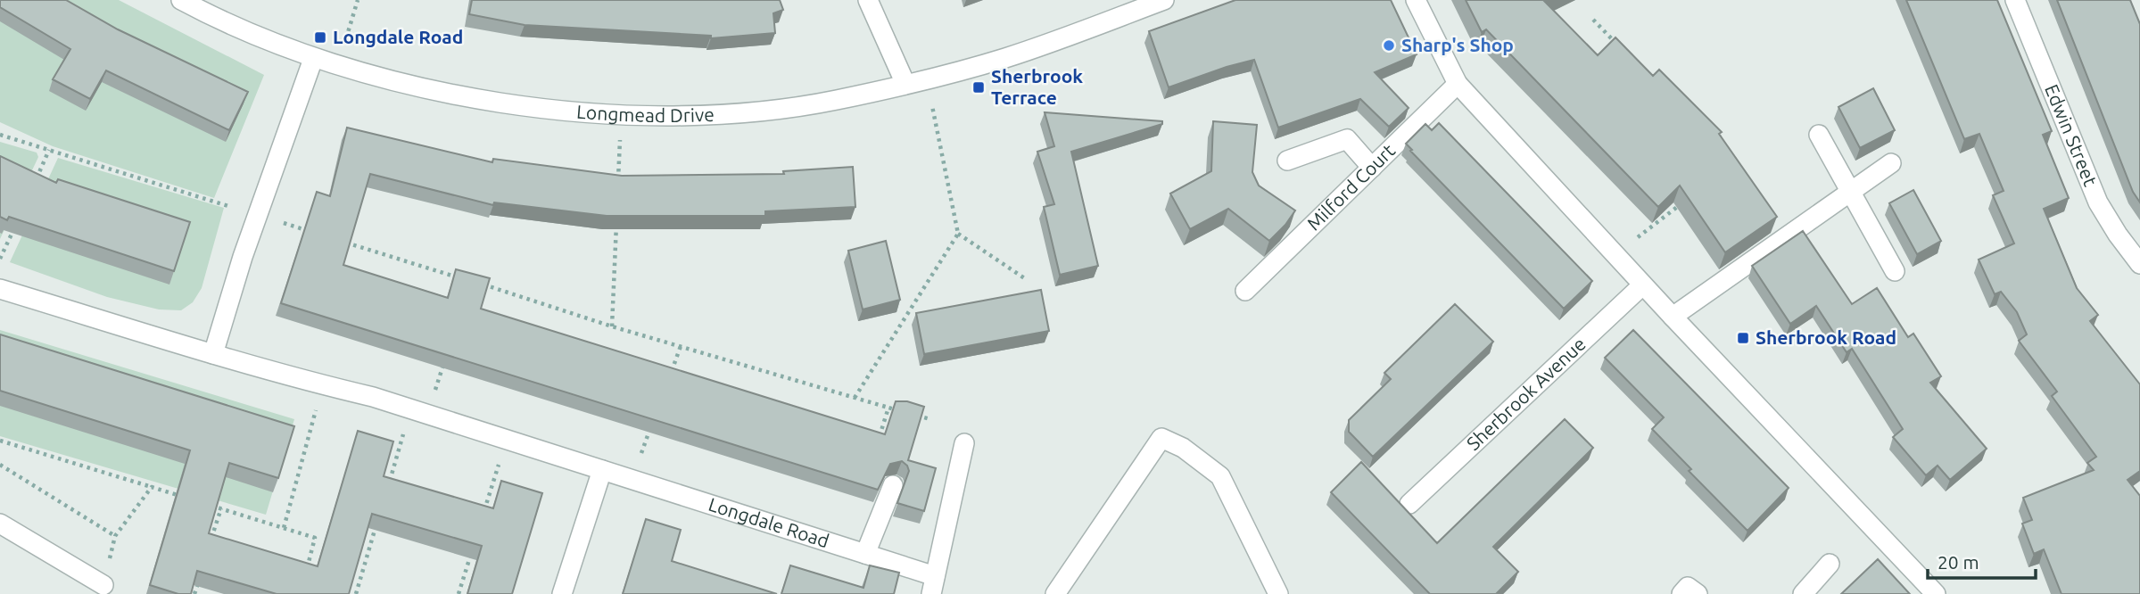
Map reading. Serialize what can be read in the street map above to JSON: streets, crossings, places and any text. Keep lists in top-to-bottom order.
{
  "streets": {
    "street": [
      "Longmead Drive",
      "Edwin Street",
      "Milford Court",
      "Sherbrook Avenue",
      "Longdale Road"
    ]
  },
  "places": {
    "transit": ["Longdale Road", "Sherbrook Terrace", "Sherbrook Road"],
    "other": ["Sharp's Shop"]
  },
  "scale_bar": "20 m"
}
